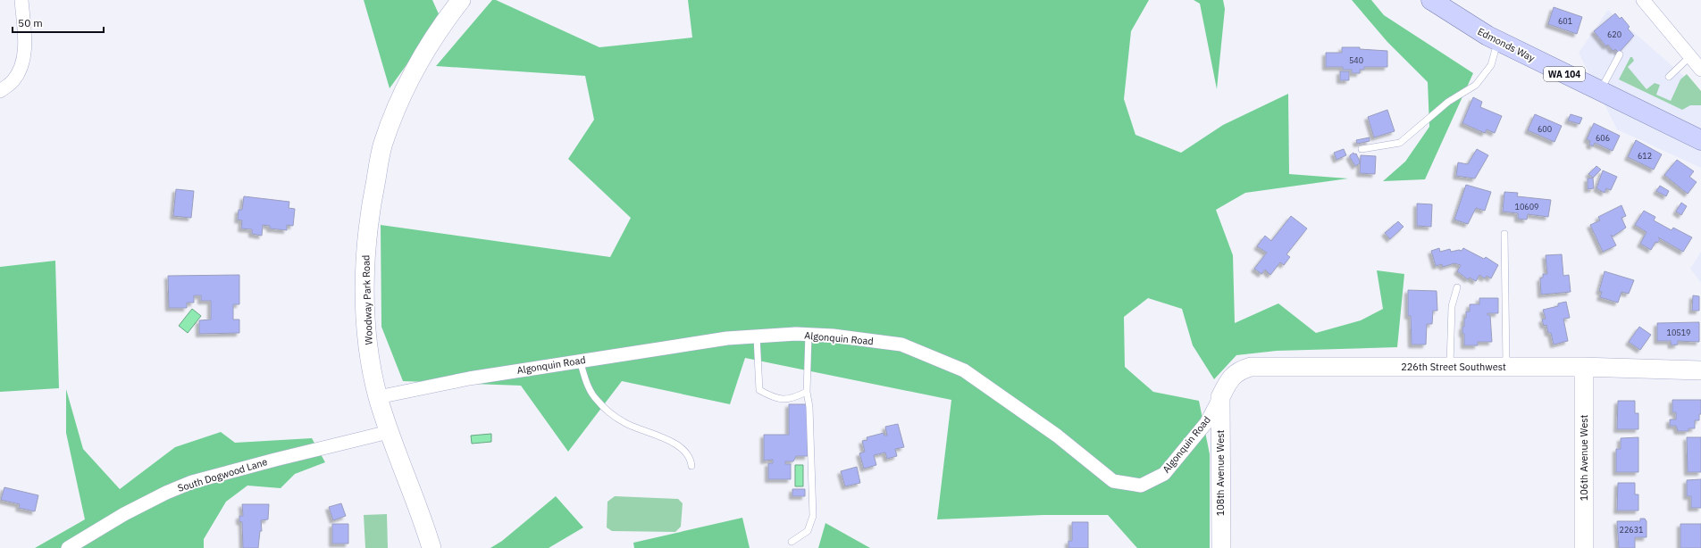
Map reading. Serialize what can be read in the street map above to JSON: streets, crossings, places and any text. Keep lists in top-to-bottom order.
{
  "streets": {
    "main road": ["Edmonds Way", "WA 104"],
    "street": [
      "Woodway Park Road",
      "Algonquin Road",
      "226th Street Southwest",
      "106th Avenue West",
      "108th Avenue West",
      "South Dogwood Lane"
    ]
  },
  "crossings": [
    ["Woodway Park Road", "Algonquin Road"],
    ["Woodway Park Road", "South Dogwood Lane"],
    ["Algonquin Road", "226th Street Southwest"],
    ["Algonquin Road", "108th Avenue West"],
    ["226th Street Southwest", "106th Avenue West"],
    ["226th Street Southwest", "108th Avenue West"]
  ],
  "house_numbers": [
    "601",
    "620",
    "540",
    "600",
    "606",
    "612",
    "10609",
    "10519",
    "22631"
  ],
  "scale_bar": "50 m"
}
